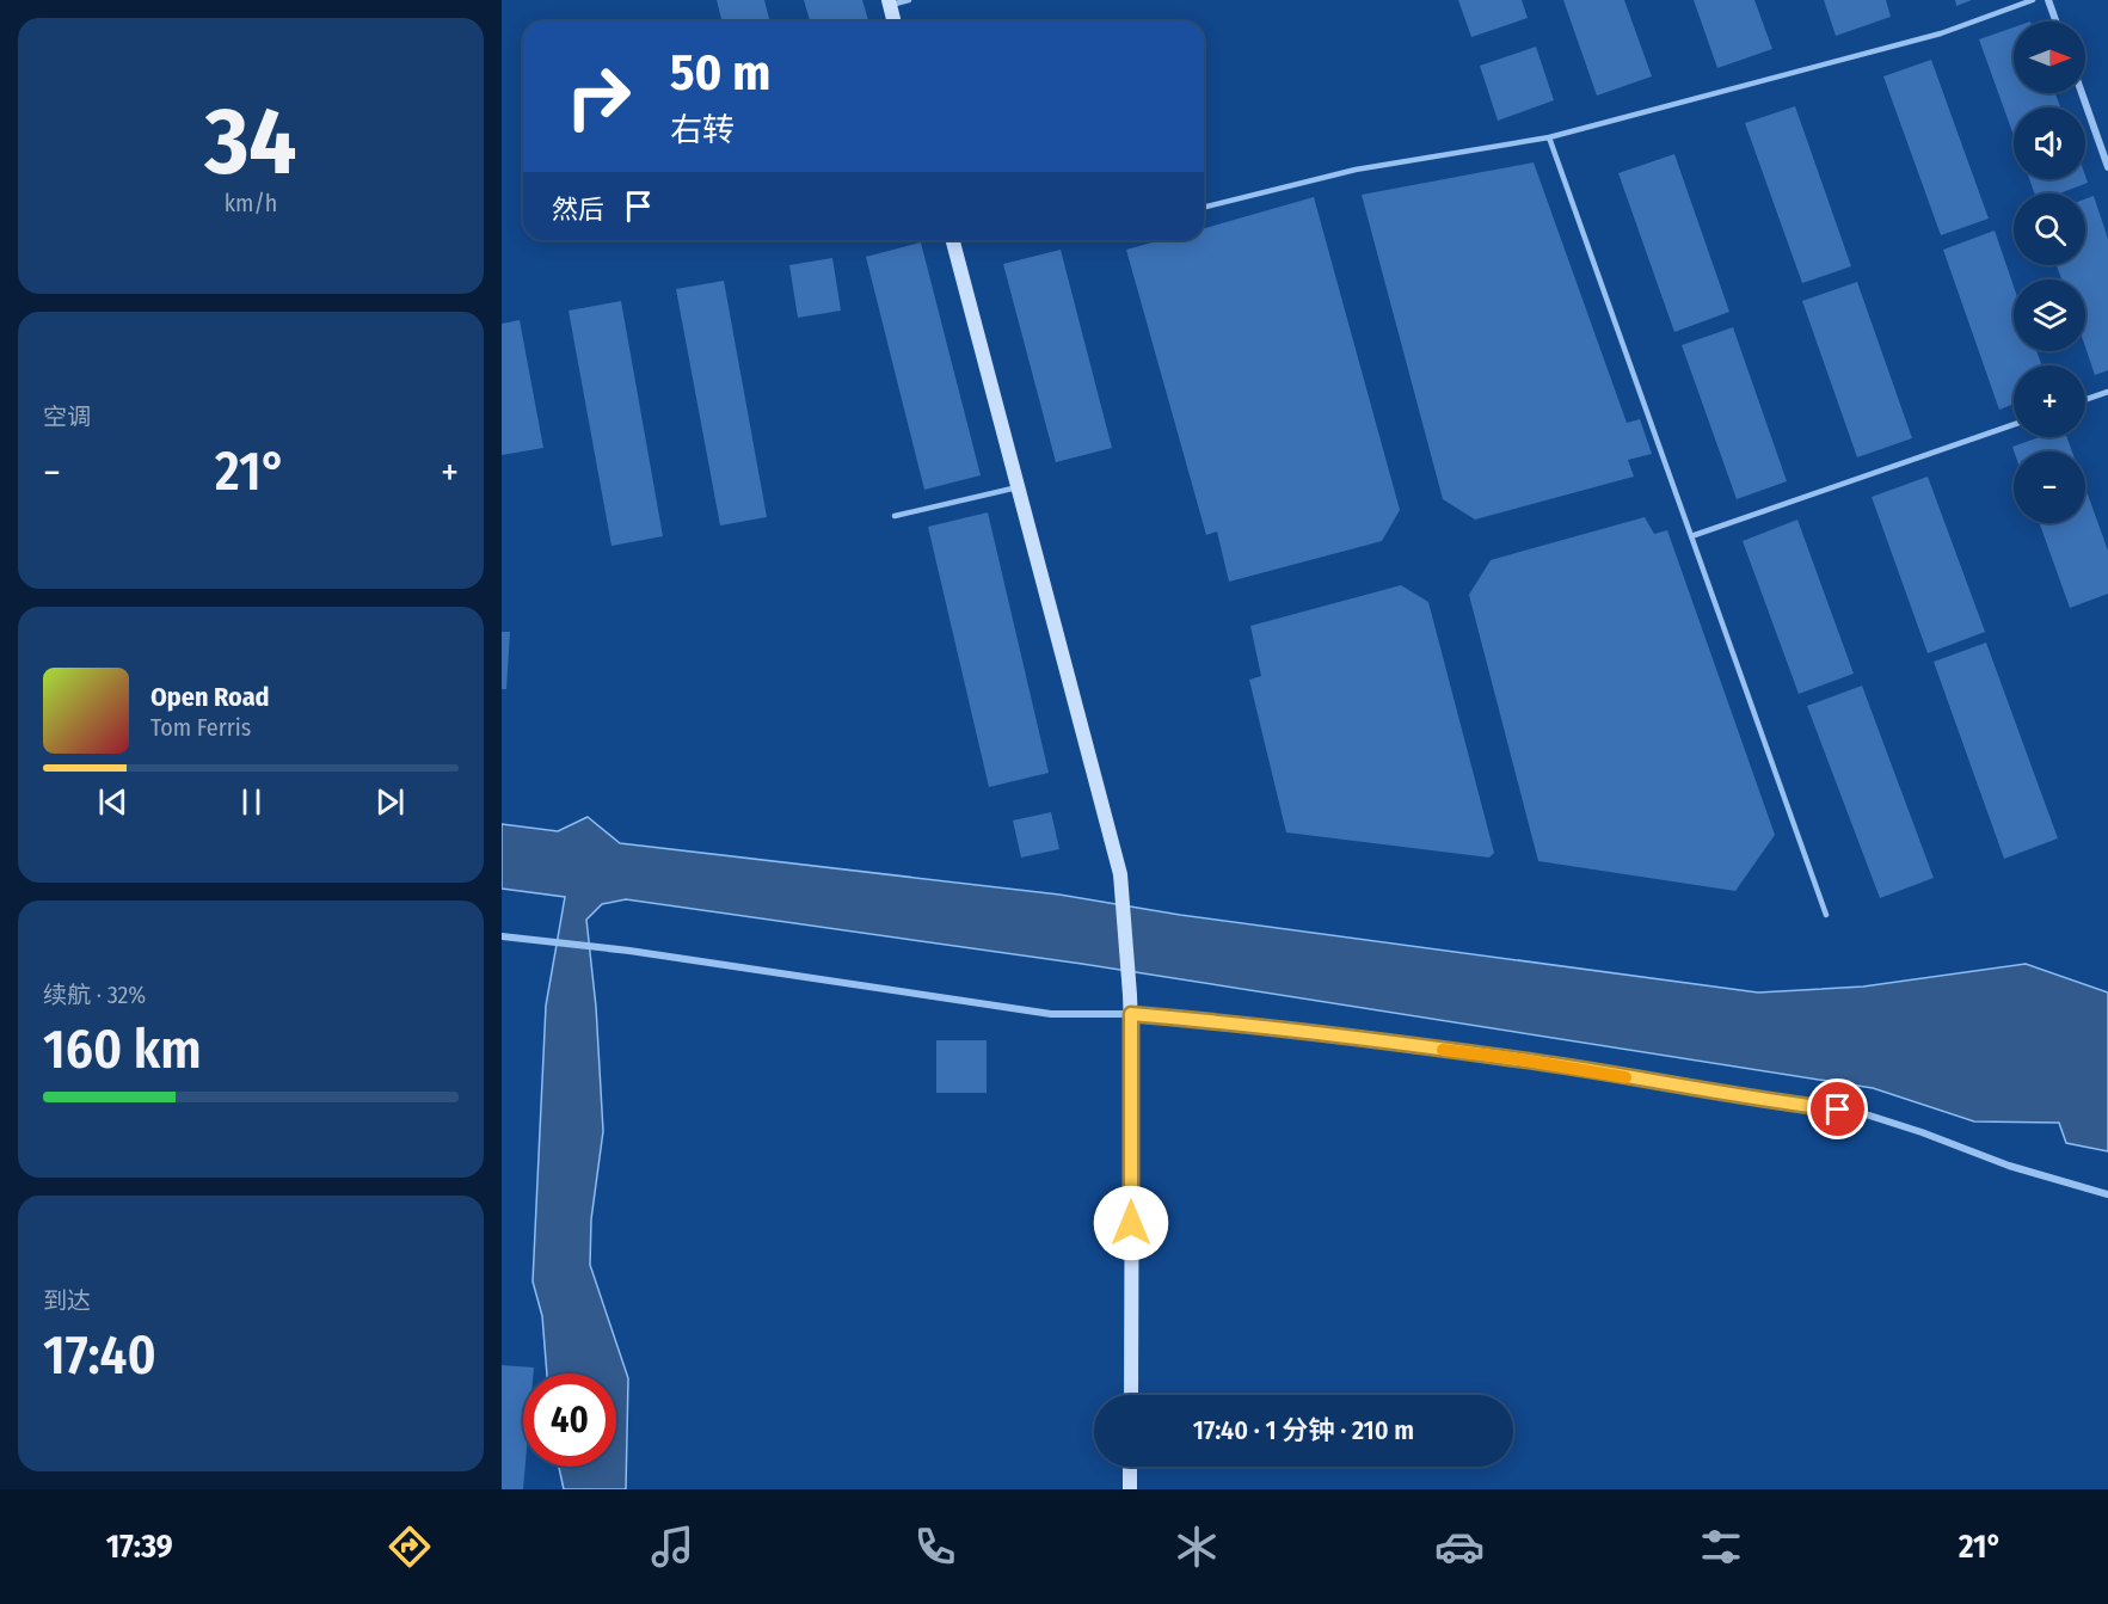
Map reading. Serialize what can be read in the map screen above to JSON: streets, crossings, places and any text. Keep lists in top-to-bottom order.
{
  "north": "right",
  "page": {
    "tile": [
      ["34", "km/h"],
      "空调",
      ["续航 · 32%", "160 km"],
      ["到达", "17:40"]
    ],
    "map_buttons": ["+", "−"],
    "turn": ["50 m", "右转"],
    "then": "然后",
    "heat": ["−", "21°", "+"],
    "song": ["Open Road", "Tom Ferris"],
    "limit": "40",
    "trip": "17:40 · 1 分钟 · 210 m",
    "tabs": ["17:39", "21°"]
  }
}
